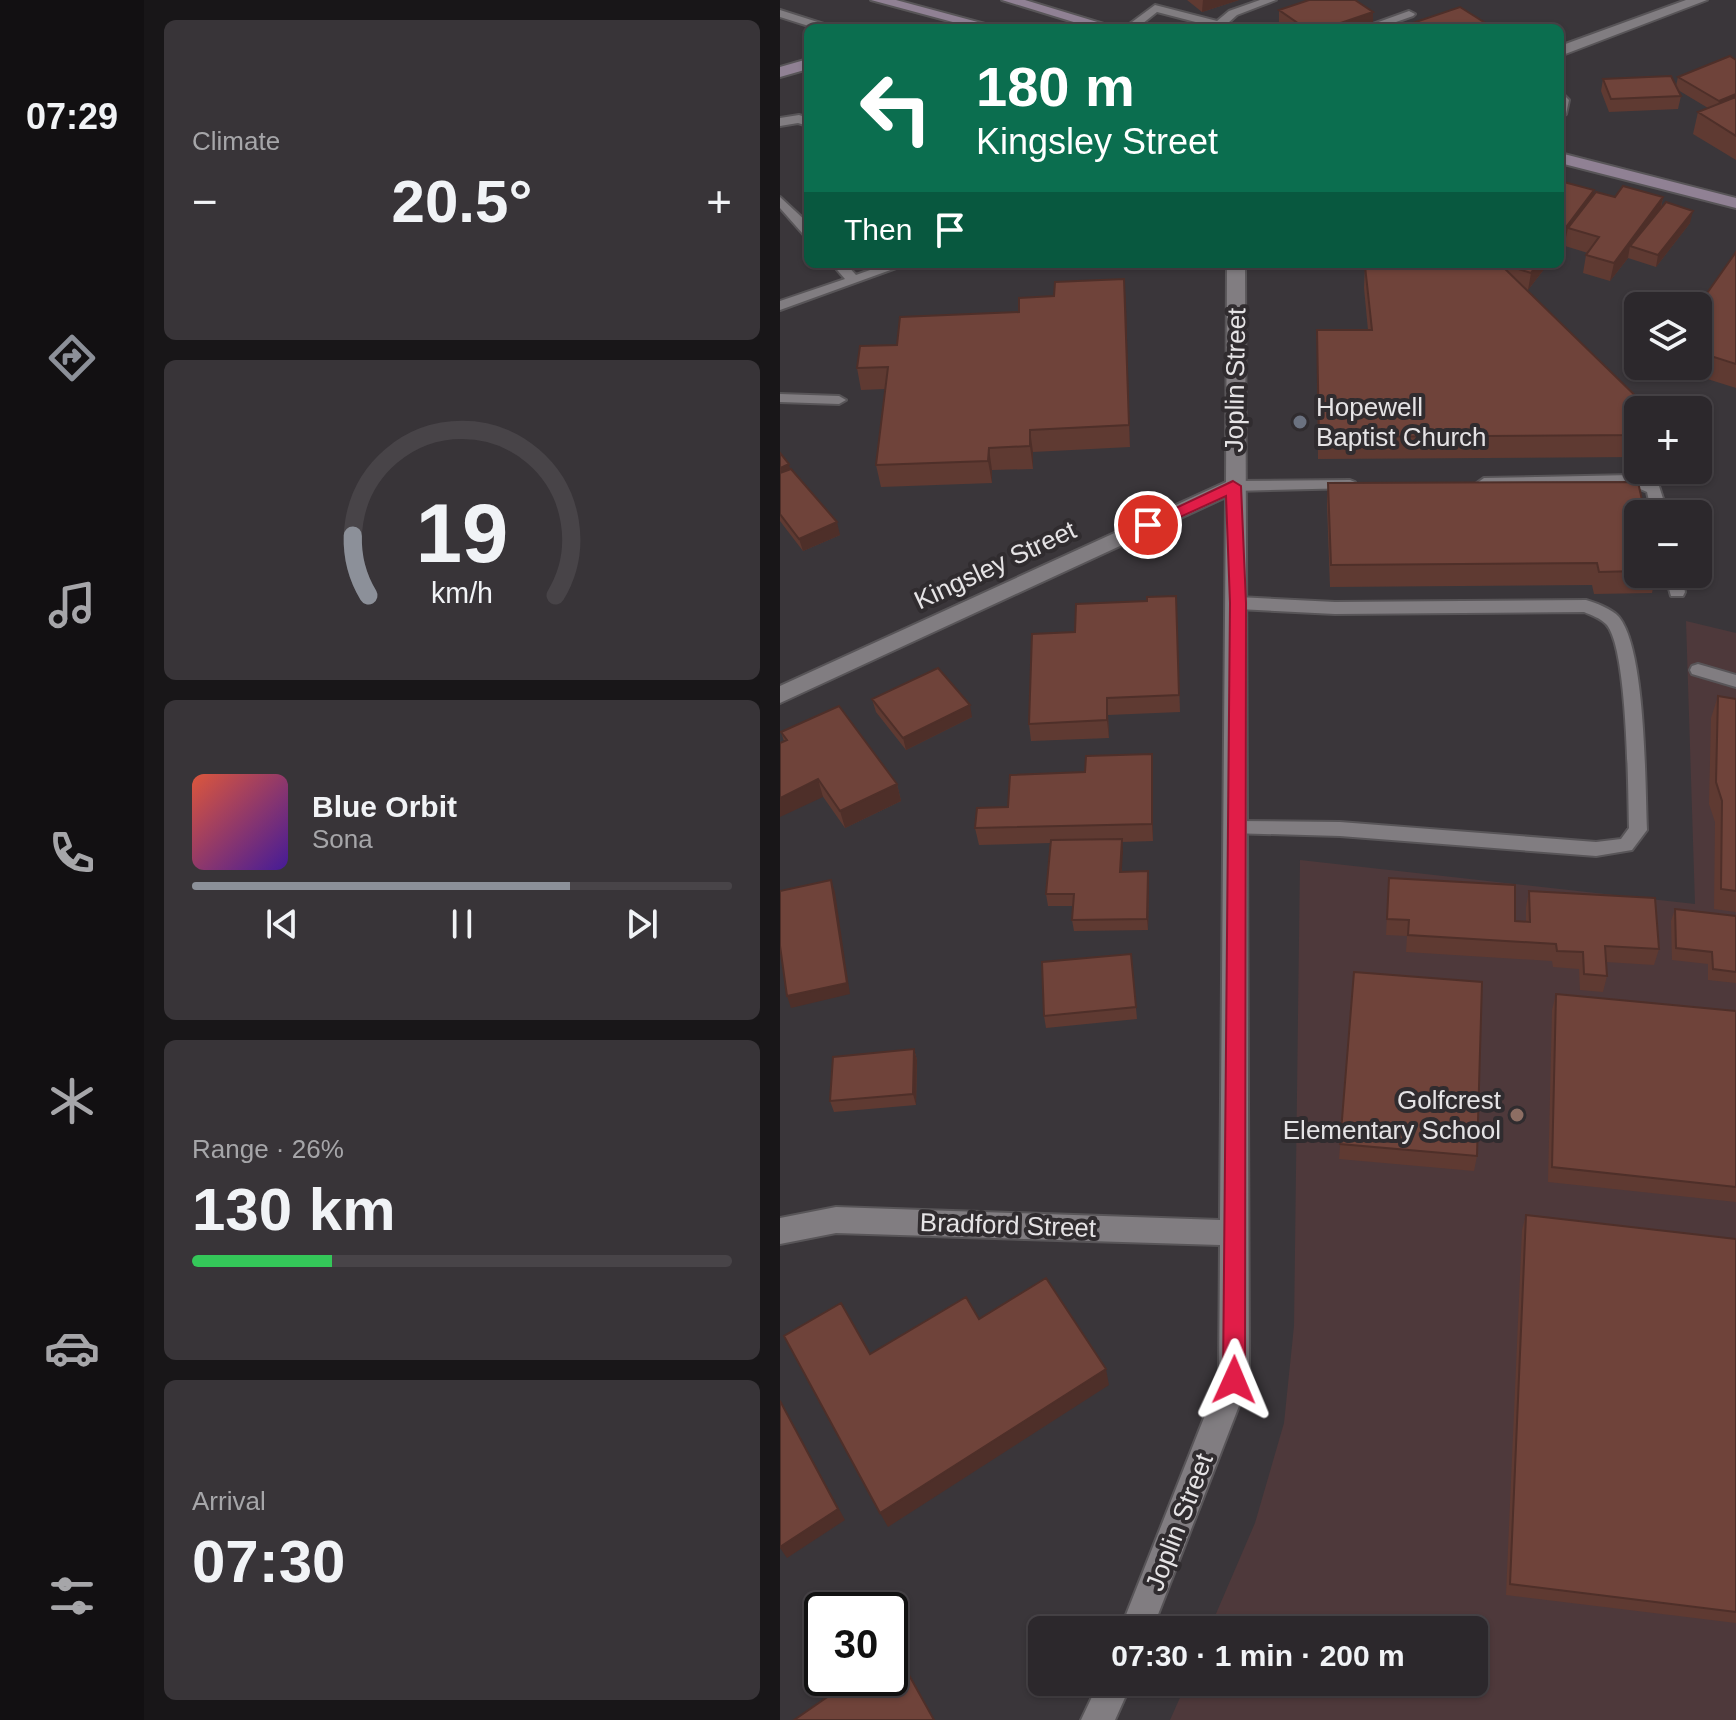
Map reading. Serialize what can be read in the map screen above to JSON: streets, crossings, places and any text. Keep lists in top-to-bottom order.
{
  "streets": {
    "street": ["Joplin Street", "Kingsley Street", "Bradford Street"]
  },
  "crossings": [
    ["Joplin Street", "Kingsley Street"],
    ["Joplin Street", "Bradford Street"]
  ],
  "places": ["Hopewell Baptist Church", "Golfcrest Elementary School"],
  "page": {
    "tabs": "07:29",
    "tile": [
      "Climate",
      ["Range · 26%", "130 km"],
      ["Arrival", "07:30"]
    ],
    "turn": ["180 m", "Kingsley Street"],
    "heat": ["−", "20.5°", "+"],
    "then": "Then",
    "map_buttons": ["+", "−"],
    "song": ["Blue Orbit", "Sona"],
    "limit": "30",
    "trip": "07:30 · 1 min · 200 m",
    "gauge": ["19", "km/h"]
  }
}
